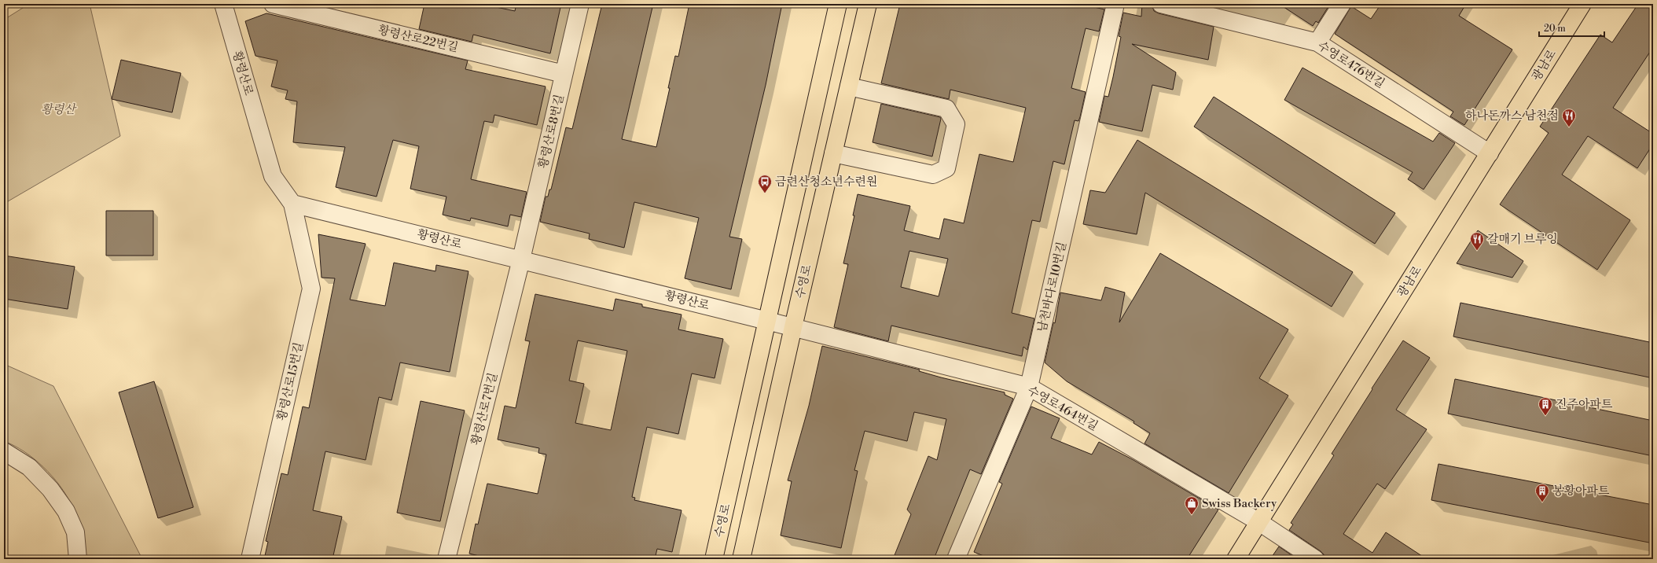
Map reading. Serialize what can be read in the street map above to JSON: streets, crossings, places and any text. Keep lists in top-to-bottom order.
{
  "streets": {
    "main road": ["광남로", "수영로"],
    "street": [
      "황령산로22번길",
      "수영로476번길",
      "황령산로",
      "황령산로8번길",
      "남천바다로10번길",
      "황령산로15번길",
      "수영로464번길",
      "황령산로7번길"
    ]
  },
  "crossings": [
    ["황령산로22번길", "황령산로8번길"],
    ["수영로476번길", "광남로"],
    ["광남로", "수영로464번길"],
    ["황령산로", "황령산로8번길"],
    ["황령산로", "수영로"],
    ["황령산로", "황령산로15번길"],
    ["황령산로", "수영로464번길"],
    ["황령산로", "황령산로7번길"],
    ["황령산로8번길", "황령산로7번길"],
    ["수영로", "수영로464번길"],
    ["남천바다로10번길", "수영로464번길"]
  ],
  "parks": ["황령산"],
  "places": {
    "restaurant": ["하나돈까스 남천점", "갈매기 브루잉"],
    "bus stop": ["금련산청소년수련원"],
    "building": ["진주아파트", "봉황아파트"],
    "shop": ["Swiss Backery"]
  },
  "scale_bar": "20 m"
}
